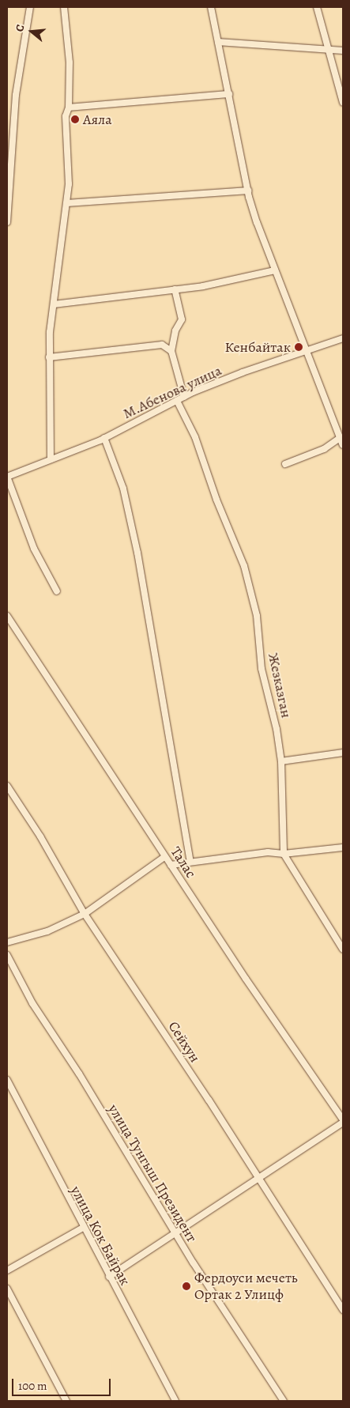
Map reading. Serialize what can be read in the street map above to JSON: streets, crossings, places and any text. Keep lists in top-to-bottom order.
{
  "streets": {
    "street": [
      "М.Абенова улица",
      "Жезказган",
      "Талас",
      "Сейхун",
      "улица Тунгыш Президент",
      "улица Кок Байрак"
    ]
  },
  "crossings": [
    ["М.Абенова улица", "Жезказган"]
  ],
  "places": ["Аяла", "Кенбайтак", "Фердоуси мечеть Ортак 2 Улицф"],
  "scale_bar": "100 m",
  "north": "left"
}
